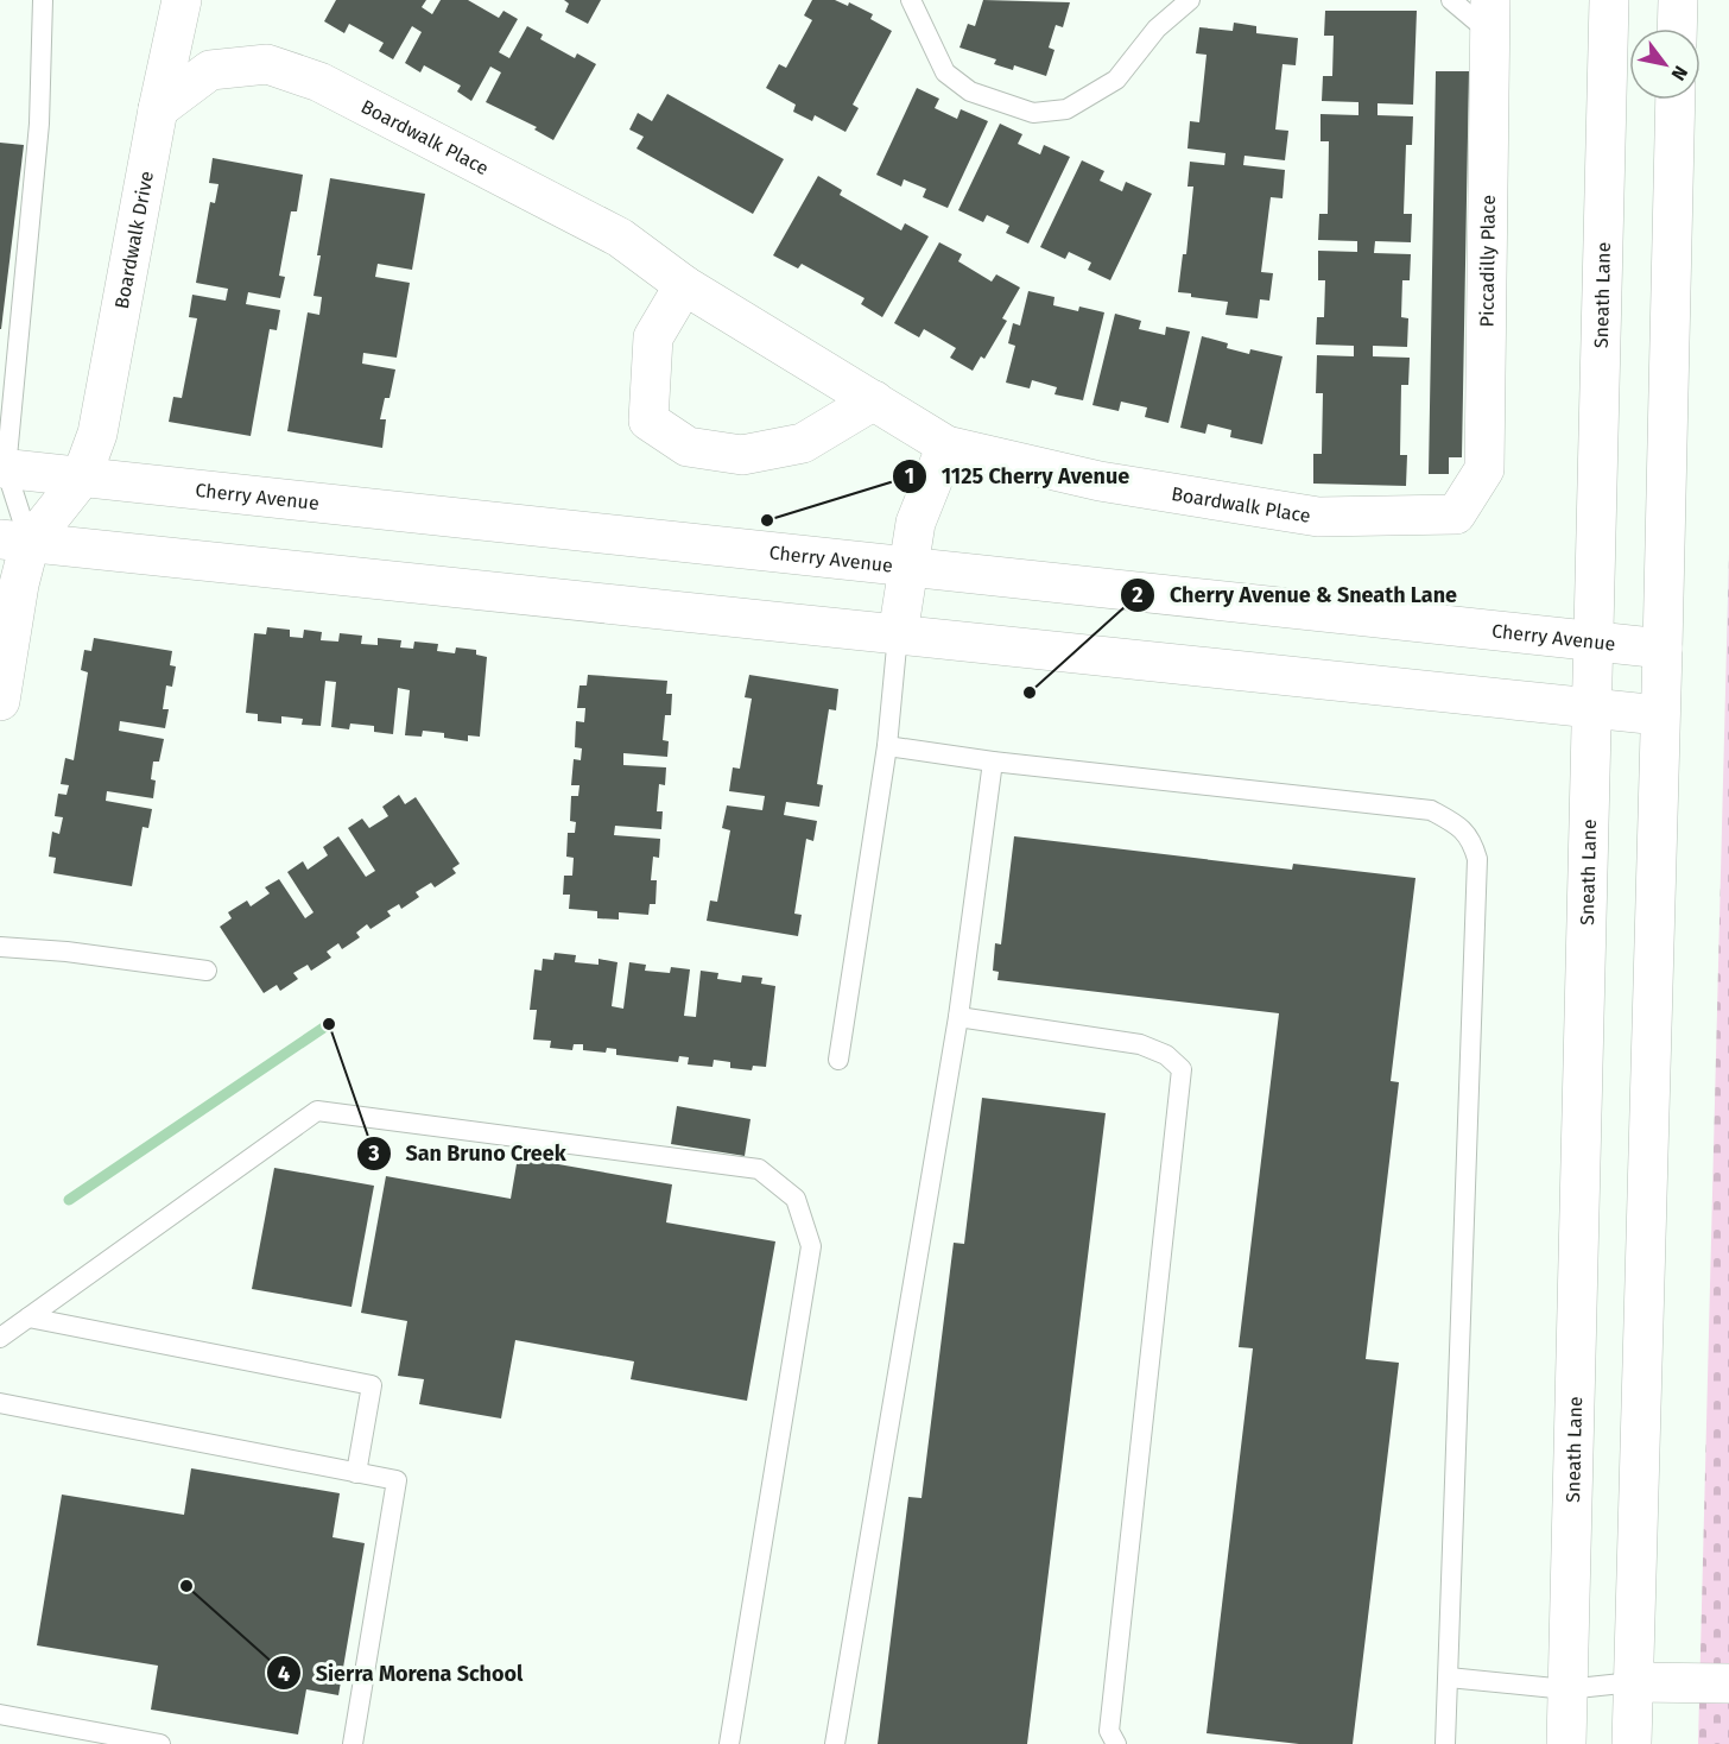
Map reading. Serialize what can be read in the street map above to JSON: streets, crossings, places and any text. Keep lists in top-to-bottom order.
{
  "streets": {
    "street": [
      "Boardwalk Place",
      "Boardwalk Drive",
      "Piccadilly Place",
      "Sneath Lane",
      "Cherry Avenue"
    ]
  },
  "crossings": [
    ["Boardwalk Place", "Boardwalk Drive"],
    ["Boardwalk Place", "Piccadilly Place"],
    ["Boardwalk Drive", "Cherry Avenue"],
    ["Sneath Lane", "Cherry Avenue"]
  ],
  "places": [
    "1125 Cherry Avenue",
    "Cherry Avenue & Sneath Lane",
    "San Bruno Creek",
    "Sierra Morena School"
  ],
  "north": "bottom right"
}
